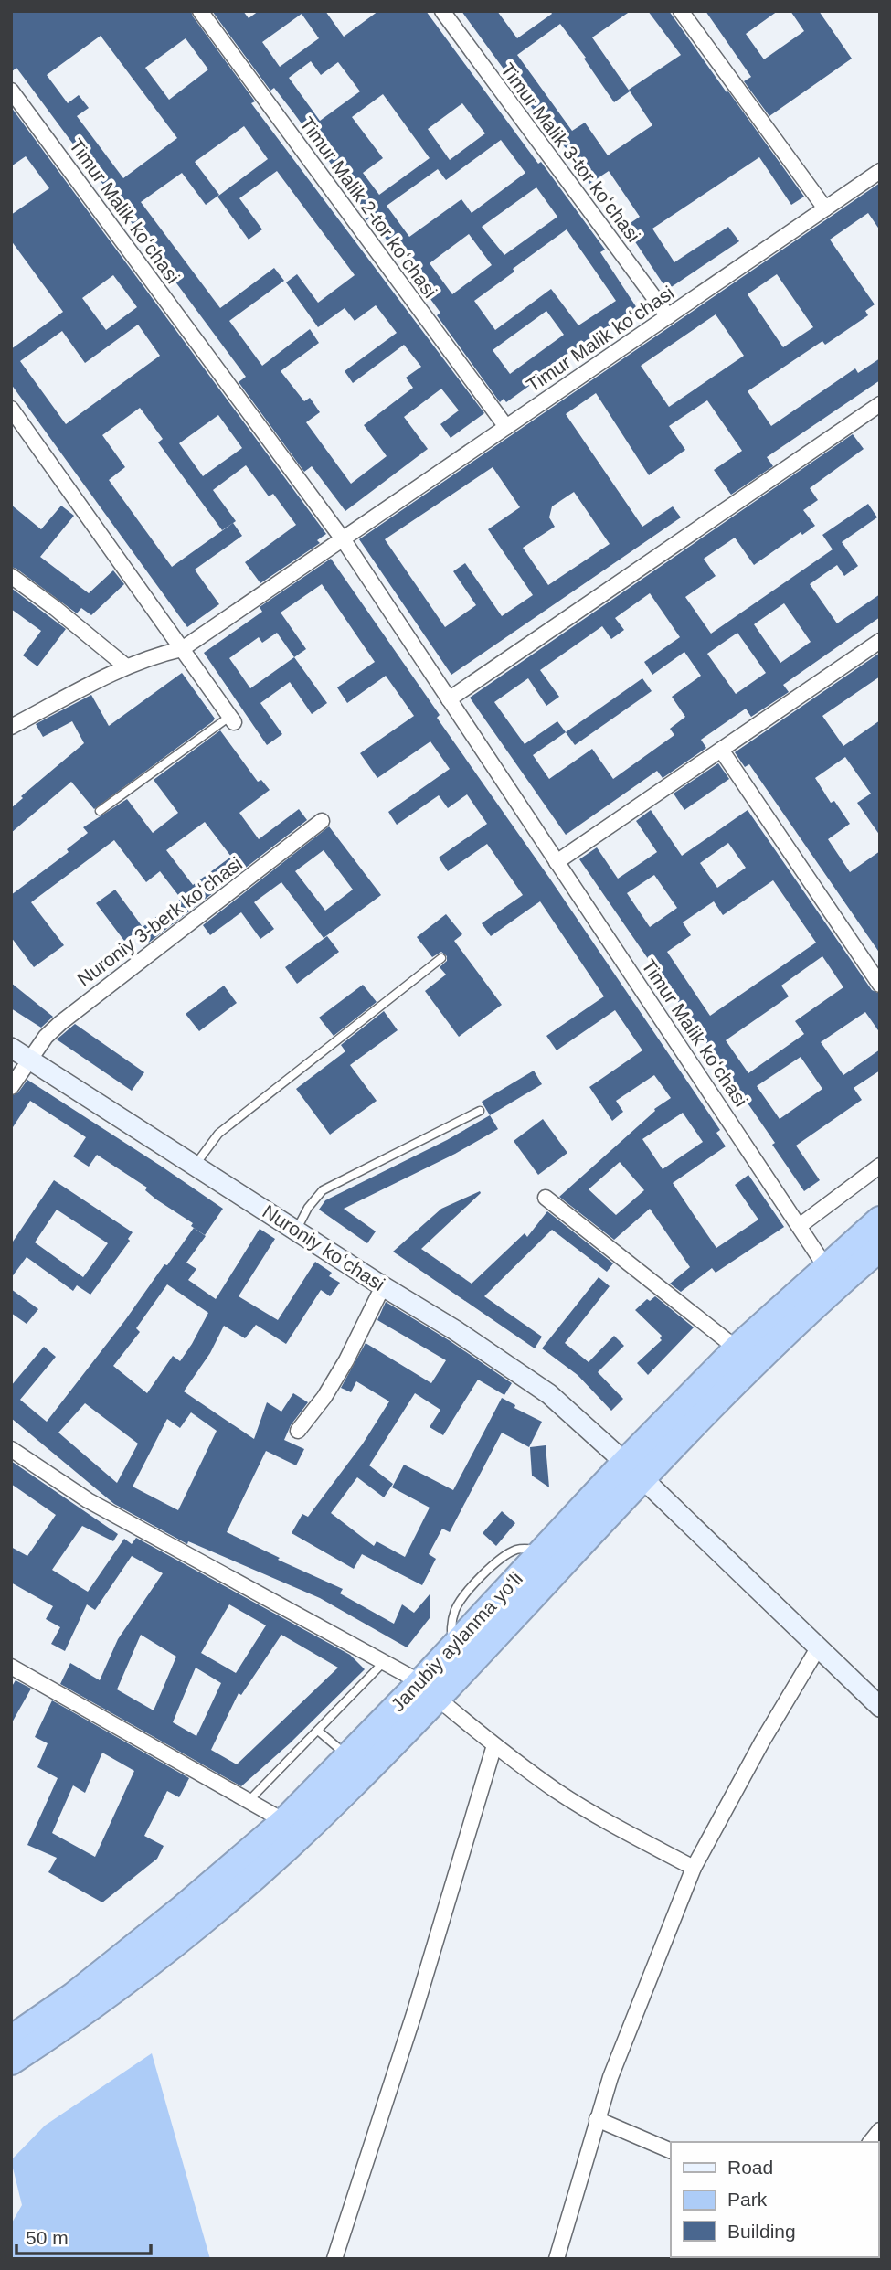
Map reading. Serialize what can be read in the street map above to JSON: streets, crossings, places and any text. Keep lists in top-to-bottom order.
{
  "streets": {
    "highway": ["Janubiy aylanma yoʻli"],
    "street": [
      "Timur Malik 3-tor koʻchasi",
      "Timur Malik 2-tor koʻchasi",
      "Timur Malik koʻchasi",
      "Nuroniy 3-berk koʻchasi",
      "Nuroniy koʻchasi"
    ]
  },
  "crossings": [
    ["Timur Malik 3-tor koʻchasi", "Timur Malik koʻchasi"],
    ["Timur Malik 2-tor koʻchasi", "Timur Malik koʻchasi"],
    ["Timur Malik koʻchasi", "Janubiy aylanma yoʻli"],
    ["Nuroniy 3-berk koʻchasi", "Nuroniy koʻchasi"],
    ["Nuroniy koʻchasi", "Janubiy aylanma yoʻli"]
  ],
  "legend": ["Road", "Park", "Building"],
  "scale_bar": "50 m"
}
